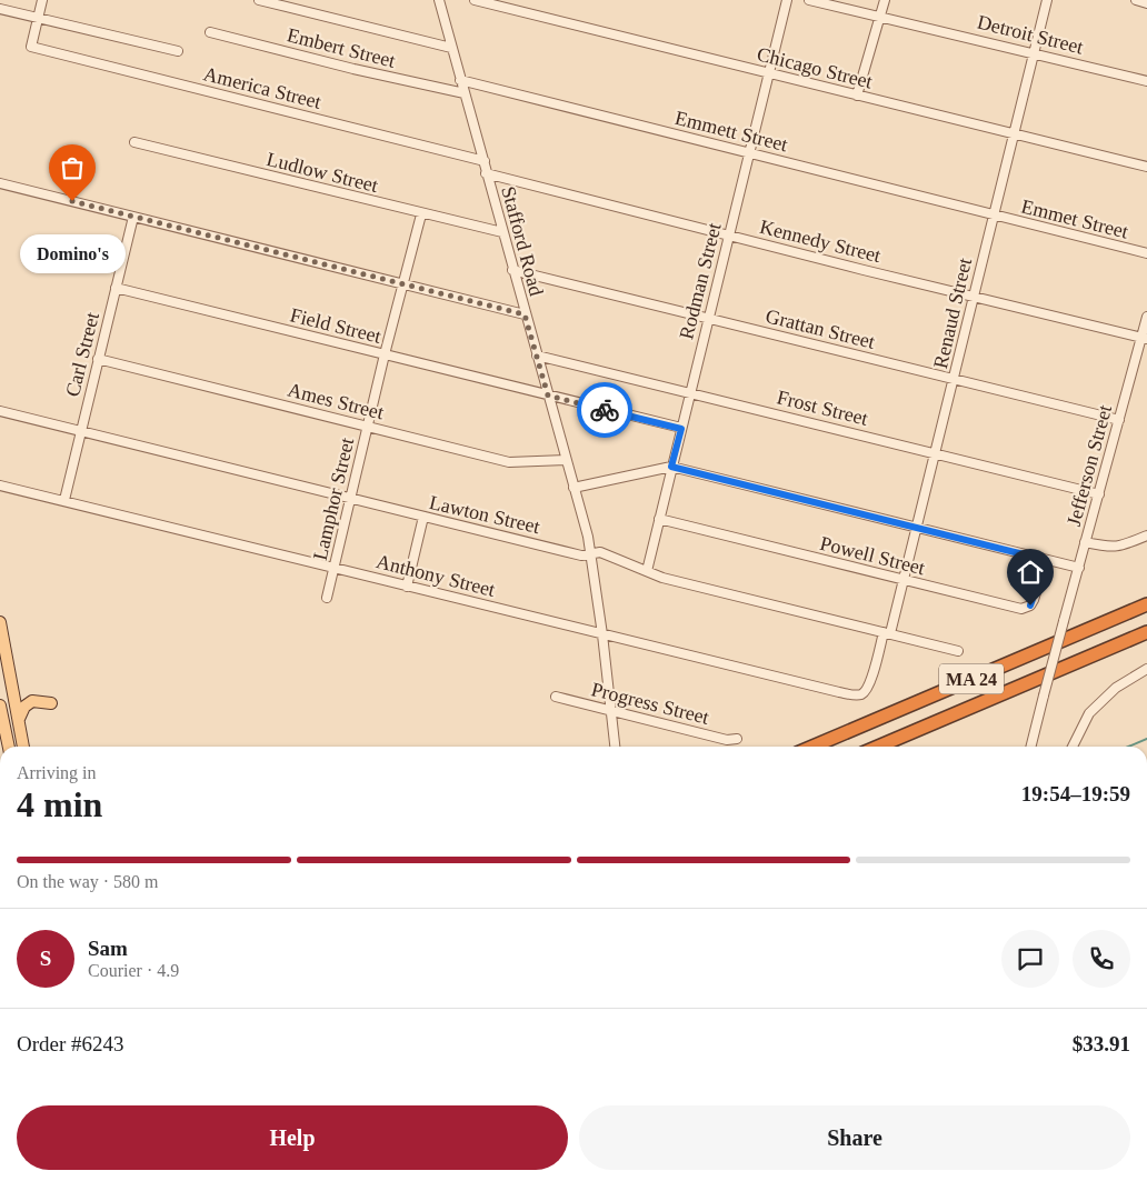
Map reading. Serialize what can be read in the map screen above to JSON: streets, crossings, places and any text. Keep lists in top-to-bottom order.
{
  "streets": {
    "highway": ["MA 24"],
    "street": [
      "Detroit Street",
      "Embert Street",
      "Chicago Street",
      "America Street",
      "Emmett Street",
      "Ludlow Street",
      "Emmet Street",
      "Stafford Road",
      "Kennedy Street",
      "Rodman Street",
      "Renaud Street",
      "Field Street",
      "Grattan Street",
      "Carl Street",
      "Ames Street",
      "Frost Street",
      "Jefferson Street",
      "Lamphor Street",
      "Lawton Street",
      "Powell Street",
      "Anthony Street",
      "Progress Street"
    ]
  },
  "crossings": [
    ["Detroit Street", "Renaud Street"],
    ["Embert Street", "Stafford Road"],
    ["Chicago Street", "Rodman Street"],
    ["Chicago Street", "Renaud Street"],
    ["America Street", "Stafford Road"],
    ["Emmett Street", "Emmet Street"],
    ["Emmett Street", "Stafford Road"],
    ["Emmett Street", "Rodman Street"],
    ["Emmett Street", "Renaud Street"],
    ["Ludlow Street", "Stafford Road"],
    ["Ludlow Street", "Lamphor Street"],
    ["Emmet Street", "Renaud Street"],
    ["Stafford Road", "Kennedy Street"],
    ["Stafford Road", "Field Street"],
    ["Stafford Road", "Grattan Street"],
    ["Stafford Road", "Ames Street"],
    ["Stafford Road", "Frost Street"],
    ["Stafford Road", "Lawton Street"],
    ["Stafford Road", "Anthony Street"],
    ["Stafford Road", "Progress Street"],
    ["Kennedy Street", "Rodman Street"],
    ["Kennedy Street", "Renaud Street"],
    ["Kennedy Street", "Jefferson Street"],
    ["Rodman Street", "Field Street"],
    ["Rodman Street", "Grattan Street"],
    ["Rodman Street", "Frost Street"],
    ["Rodman Street", "Lawton Street"],
    ["Rodman Street", "Powell Street"],
    ["Renaud Street", "Grattan Street"],
    ["Renaud Street", "Frost Street"],
    ["Renaud Street", "Lawton Street"],
    ["Renaud Street", "Powell Street"],
    ["Renaud Street", "Anthony Street"],
    ["Field Street", "Carl Street"],
    ["Field Street", "Lamphor Street"],
    ["Grattan Street", "Jefferson Street"],
    ["Carl Street", "Ames Street"],
    ["Carl Street", "Lawton Street"],
    ["Carl Street", "Anthony Street"],
    ["Ames Street", "Lamphor Street"],
    ["Frost Street", "Jefferson Street"],
    ["Lamphor Street", "Lawton Street"],
    ["Lamphor Street", "Anthony Street"]
  ],
  "places": ["Domino's"],
  "page": {
    "bubble": "Domino's",
    "heading": ["4 min", "Arriving in", "19:54–19:59"],
    "panel": [
      "Sam",
      "Courier · 4.9",
      "Order #6243",
      "$33.91"
    ],
    "bar": "On the way · 580 m",
    "round": "S",
    "buttons": ["Help", "Share"]
  }
}
